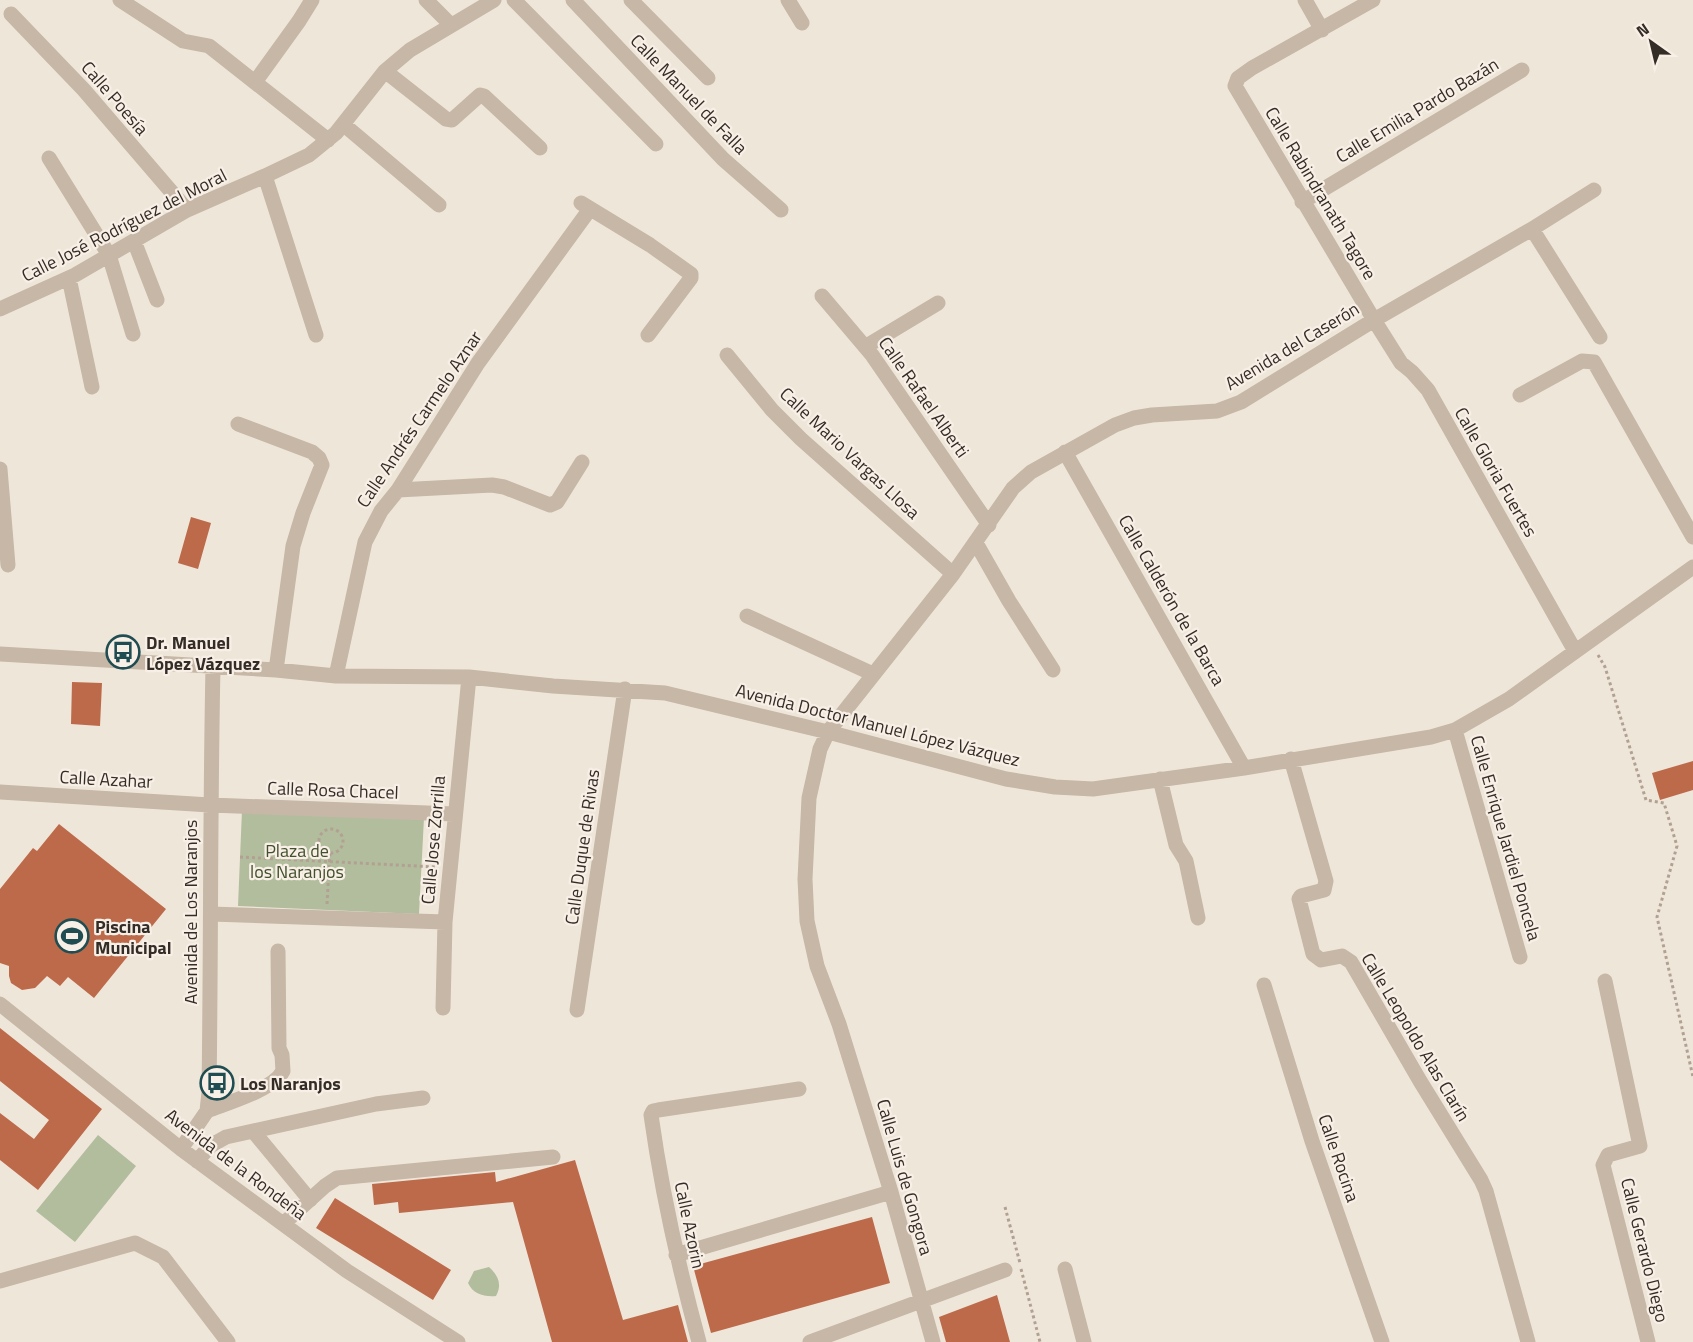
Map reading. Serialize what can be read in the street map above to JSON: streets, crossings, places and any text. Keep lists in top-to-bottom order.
{
  "streets": {
    "street": [
      "Calle Manuel de Falla",
      "Calle Poesía",
      "Calle Emilia Pardo Bazán",
      "Calle Rabindranath Tagore",
      "Calle José Rodríguez del Moral",
      "Avenida del Caserón",
      "Calle Rafael Alberti",
      "Calle Andrés Carmelo Aznar",
      "Calle Mario Vargas Llosa",
      "Calle Gloria Fuertes",
      "Calle Calderón de la Barca",
      "Avenida Doctor Manuel López Vázquez",
      "Calle Azahar",
      "Calle Rosa Chacel",
      "Calle Enrique Jardiel Poncela",
      "Calle Jose Zorrilla",
      "Calle Duque de Rivas",
      "Avenida de Los Naranjos",
      "Calle Leopoldo Alas Clarín",
      "Calle Rocina",
      "Avenida de la Rondeña",
      "Calle Luis de Gongora",
      "Calle Azorin",
      "Calle Gerardo Diego"
    ]
  },
  "crossings": [
    ["Calle Poesía", "Calle José Rodríguez del Moral"],
    ["Calle Emilia Pardo Bazán", "Calle Rabindranath Tagore"],
    ["Calle Rabindranath Tagore", "Avenida del Caserón"],
    ["Calle Rabindranath Tagore", "Calle Gloria Fuertes"],
    ["Avenida del Caserón", "Calle Rafael Alberti"],
    ["Avenida del Caserón", "Calle Mario Vargas Llosa"],
    ["Avenida del Caserón", "Calle Gloria Fuertes"],
    ["Avenida del Caserón", "Calle Calderón de la Barca"],
    ["Avenida del Caserón", "Avenida Doctor Manuel López Vázquez"],
    ["Avenida del Caserón", "Calle Luis de Gongora"],
    ["Calle Andrés Carmelo Aznar", "Avenida Doctor Manuel López Vázquez"],
    ["Calle Gloria Fuertes", "Avenida Doctor Manuel López Vázquez"],
    ["Calle Calderón de la Barca", "Avenida Doctor Manuel López Vázquez"],
    ["Avenida Doctor Manuel López Vázquez", "Calle Enrique Jardiel Poncela"],
    ["Avenida Doctor Manuel López Vázquez", "Calle Jose Zorrilla"],
    ["Avenida Doctor Manuel López Vázquez", "Calle Duque de Rivas"],
    ["Avenida Doctor Manuel López Vázquez", "Avenida de Los Naranjos"],
    ["Avenida Doctor Manuel López Vázquez", "Calle Leopoldo Alas Clarín"],
    ["Avenida Doctor Manuel López Vázquez", "Calle Luis de Gongora"],
    ["Calle Azahar", "Calle Rosa Chacel"],
    ["Calle Azahar", "Avenida de Los Naranjos"],
    ["Calle Rosa Chacel", "Calle Jose Zorrilla"],
    ["Calle Rosa Chacel", "Avenida de Los Naranjos"]
  ],
  "parks": ["Plaza de los Naranjos"],
  "places": {
    "bus stop": ["Dr. Manuel López Vázquez", "Los Naranjos"],
    "sports": ["Piscina Municipal"]
  },
  "north": "top left"
}
